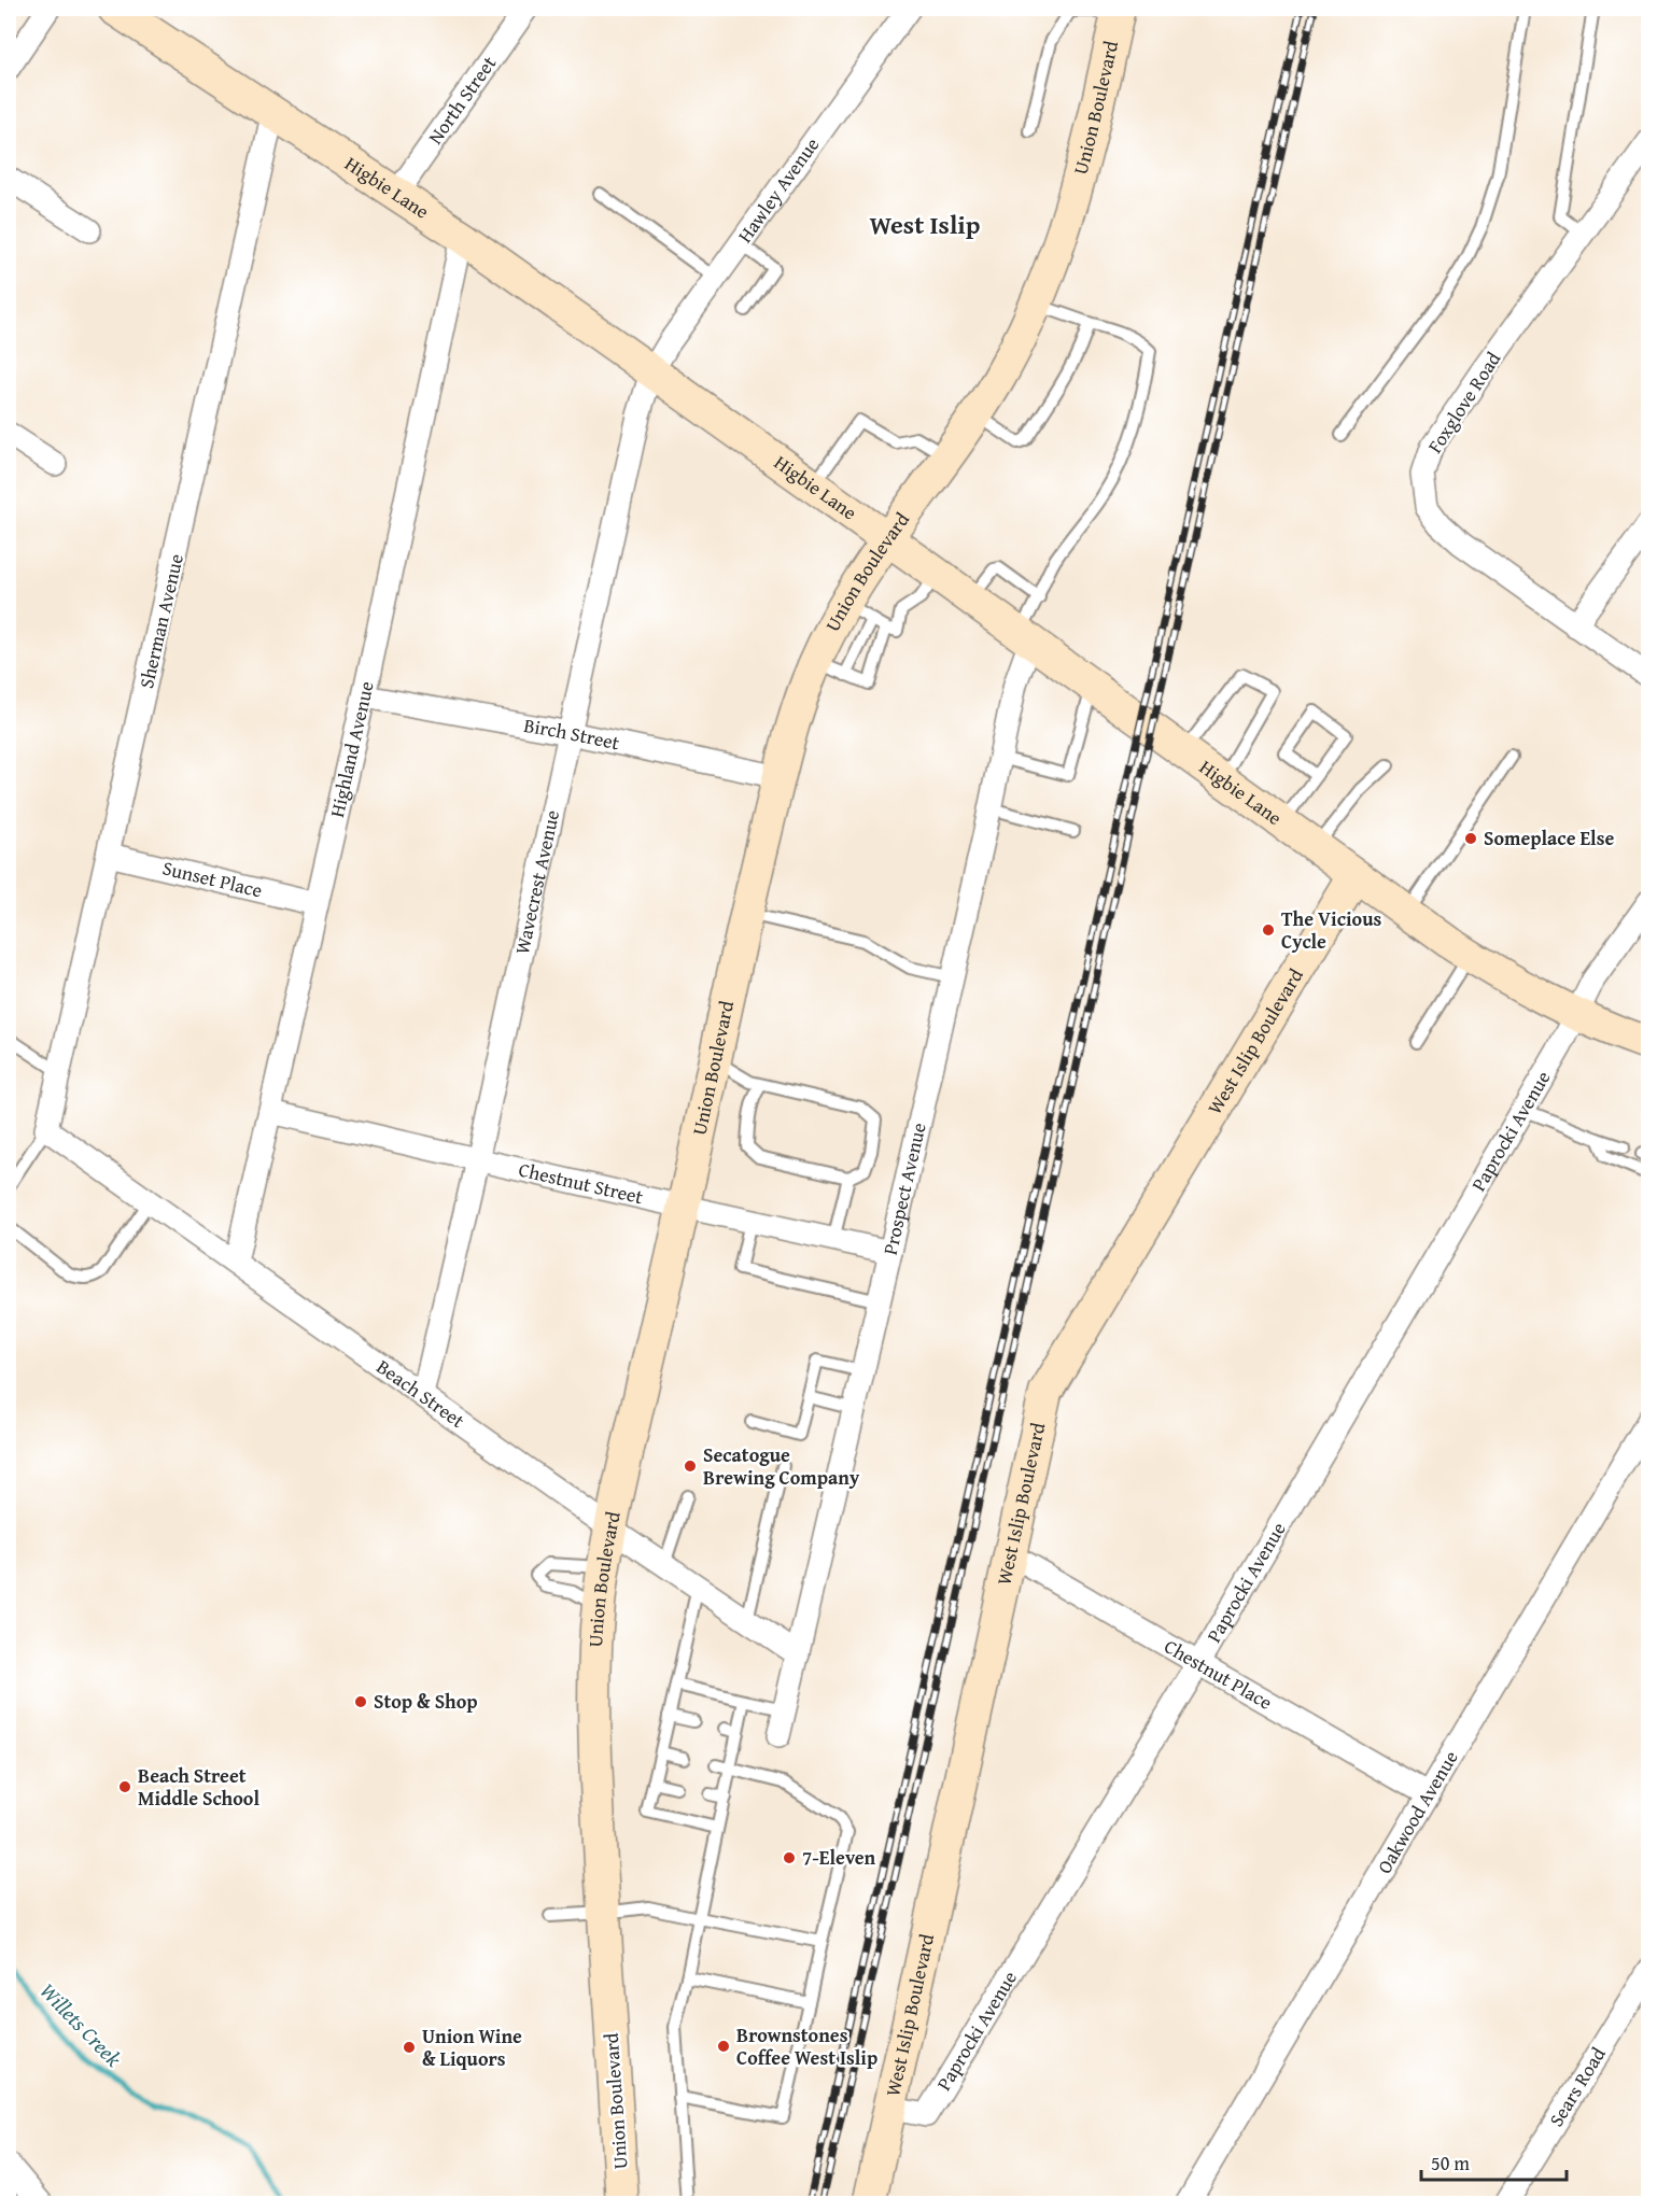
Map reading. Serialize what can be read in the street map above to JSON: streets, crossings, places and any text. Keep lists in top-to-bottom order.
{
  "streets": {
    "main road": ["Union Boulevard", "Higbie Lane", "West Islip Boulevard"],
    "street": [
      "North Street",
      "Hawley Avenue",
      "Foxglove Road",
      "Sherman Avenue",
      "Birch Street",
      "Highland Avenue",
      "Sunset Place",
      "Wavecrest Avenue",
      "Paprocki Avenue",
      "Chestnut Street",
      "Prospect Avenue",
      "Beach Street",
      "Chestnut Place",
      "Oakwood Avenue",
      "Sears Road"
    ]
  },
  "crossings": [
    ["North Street", "Higbie Lane"],
    ["Union Boulevard", "Higbie Lane"],
    ["Union Boulevard", "Birch Street"],
    ["Union Boulevard", "Chestnut Street"],
    ["Union Boulevard", "Beach Street"],
    ["Higbie Lane", "Hawley Avenue"],
    ["Higbie Lane", "Sherman Avenue"],
    ["Higbie Lane", "Highland Avenue"],
    ["Higbie Lane", "Wavecrest Avenue"],
    ["Higbie Lane", "West Islip Boulevard"],
    ["Higbie Lane", "Paprocki Avenue"],
    ["Higbie Lane", "Prospect Avenue"],
    ["Hawley Avenue", "Wavecrest Avenue"],
    ["Sherman Avenue", "Sunset Place"],
    ["Sherman Avenue", "Beach Street"],
    ["Birch Street", "Highland Avenue"],
    ["Birch Street", "Wavecrest Avenue"],
    ["Highland Avenue", "Sunset Place"],
    ["Highland Avenue", "Chestnut Street"],
    ["Highland Avenue", "Beach Street"],
    ["Wavecrest Avenue", "Chestnut Street"],
    ["Wavecrest Avenue", "Beach Street"],
    ["West Islip Boulevard", "Paprocki Avenue"],
    ["West Islip Boulevard", "Chestnut Place"],
    ["Paprocki Avenue", "Chestnut Place"],
    ["Chestnut Street", "Prospect Avenue"],
    ["Prospect Avenue", "Beach Street"],
    ["Chestnut Place", "Oakwood Avenue"]
  ],
  "districts": ["West Islip"],
  "water": ["Willets Creek"],
  "places": [
    "Someplace Else",
    "The Vicious Cycle",
    "Secatogue Brewing Company",
    "Stop & Shop",
    "Beach Street Middle School",
    "7-Eleven",
    "Brownstones Coffee West Islip",
    "Union Wine & Liquors"
  ],
  "scale_bar": "50 m"
}
